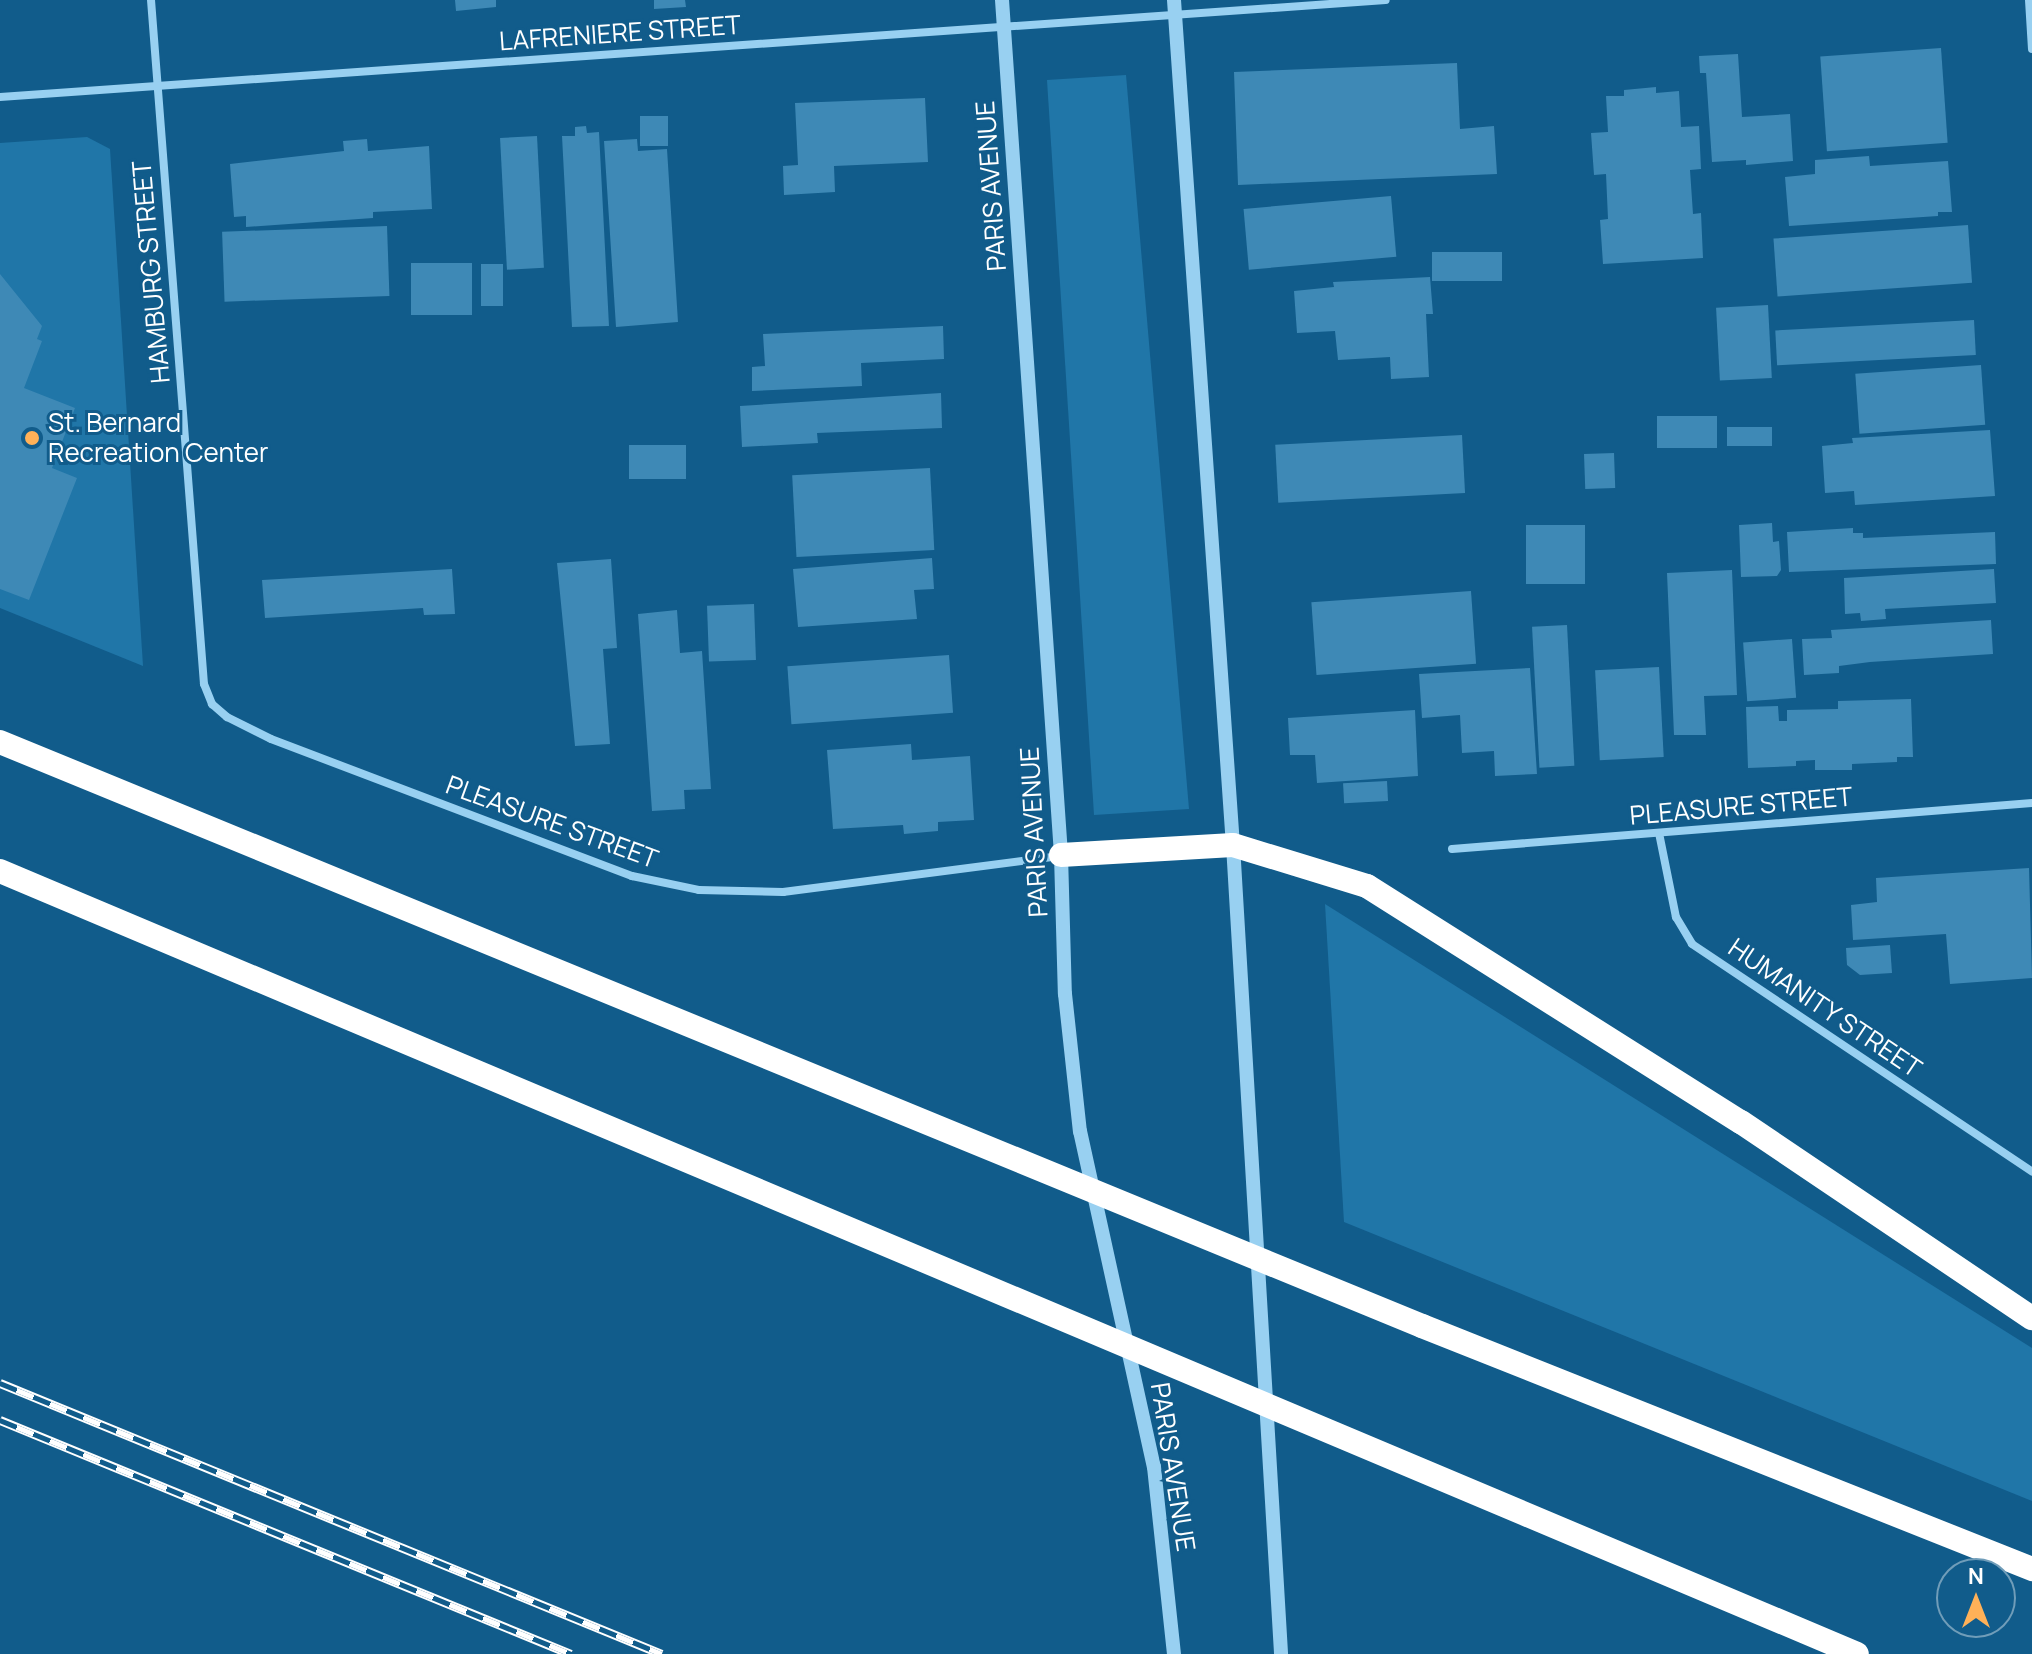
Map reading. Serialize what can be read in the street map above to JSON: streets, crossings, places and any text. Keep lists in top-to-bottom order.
{
  "streets": {
    "street": [
      "LAFRENIERE STREET",
      "PARIS AVENUE",
      "HAMBURG STREET",
      "PLEASURE STREET",
      "HUMANITY STREET"
    ]
  },
  "crossings": [
    ["LAFRENIERE STREET", "PARIS AVENUE"],
    ["LAFRENIERE STREET", "HAMBURG STREET"],
    ["PARIS AVENUE", "PLEASURE STREET"],
    ["HAMBURG STREET", "PLEASURE STREET"],
    ["PLEASURE STREET", "HUMANITY STREET"]
  ],
  "places": ["St. Bernard Recreation Center"],
  "north": "top"
}
